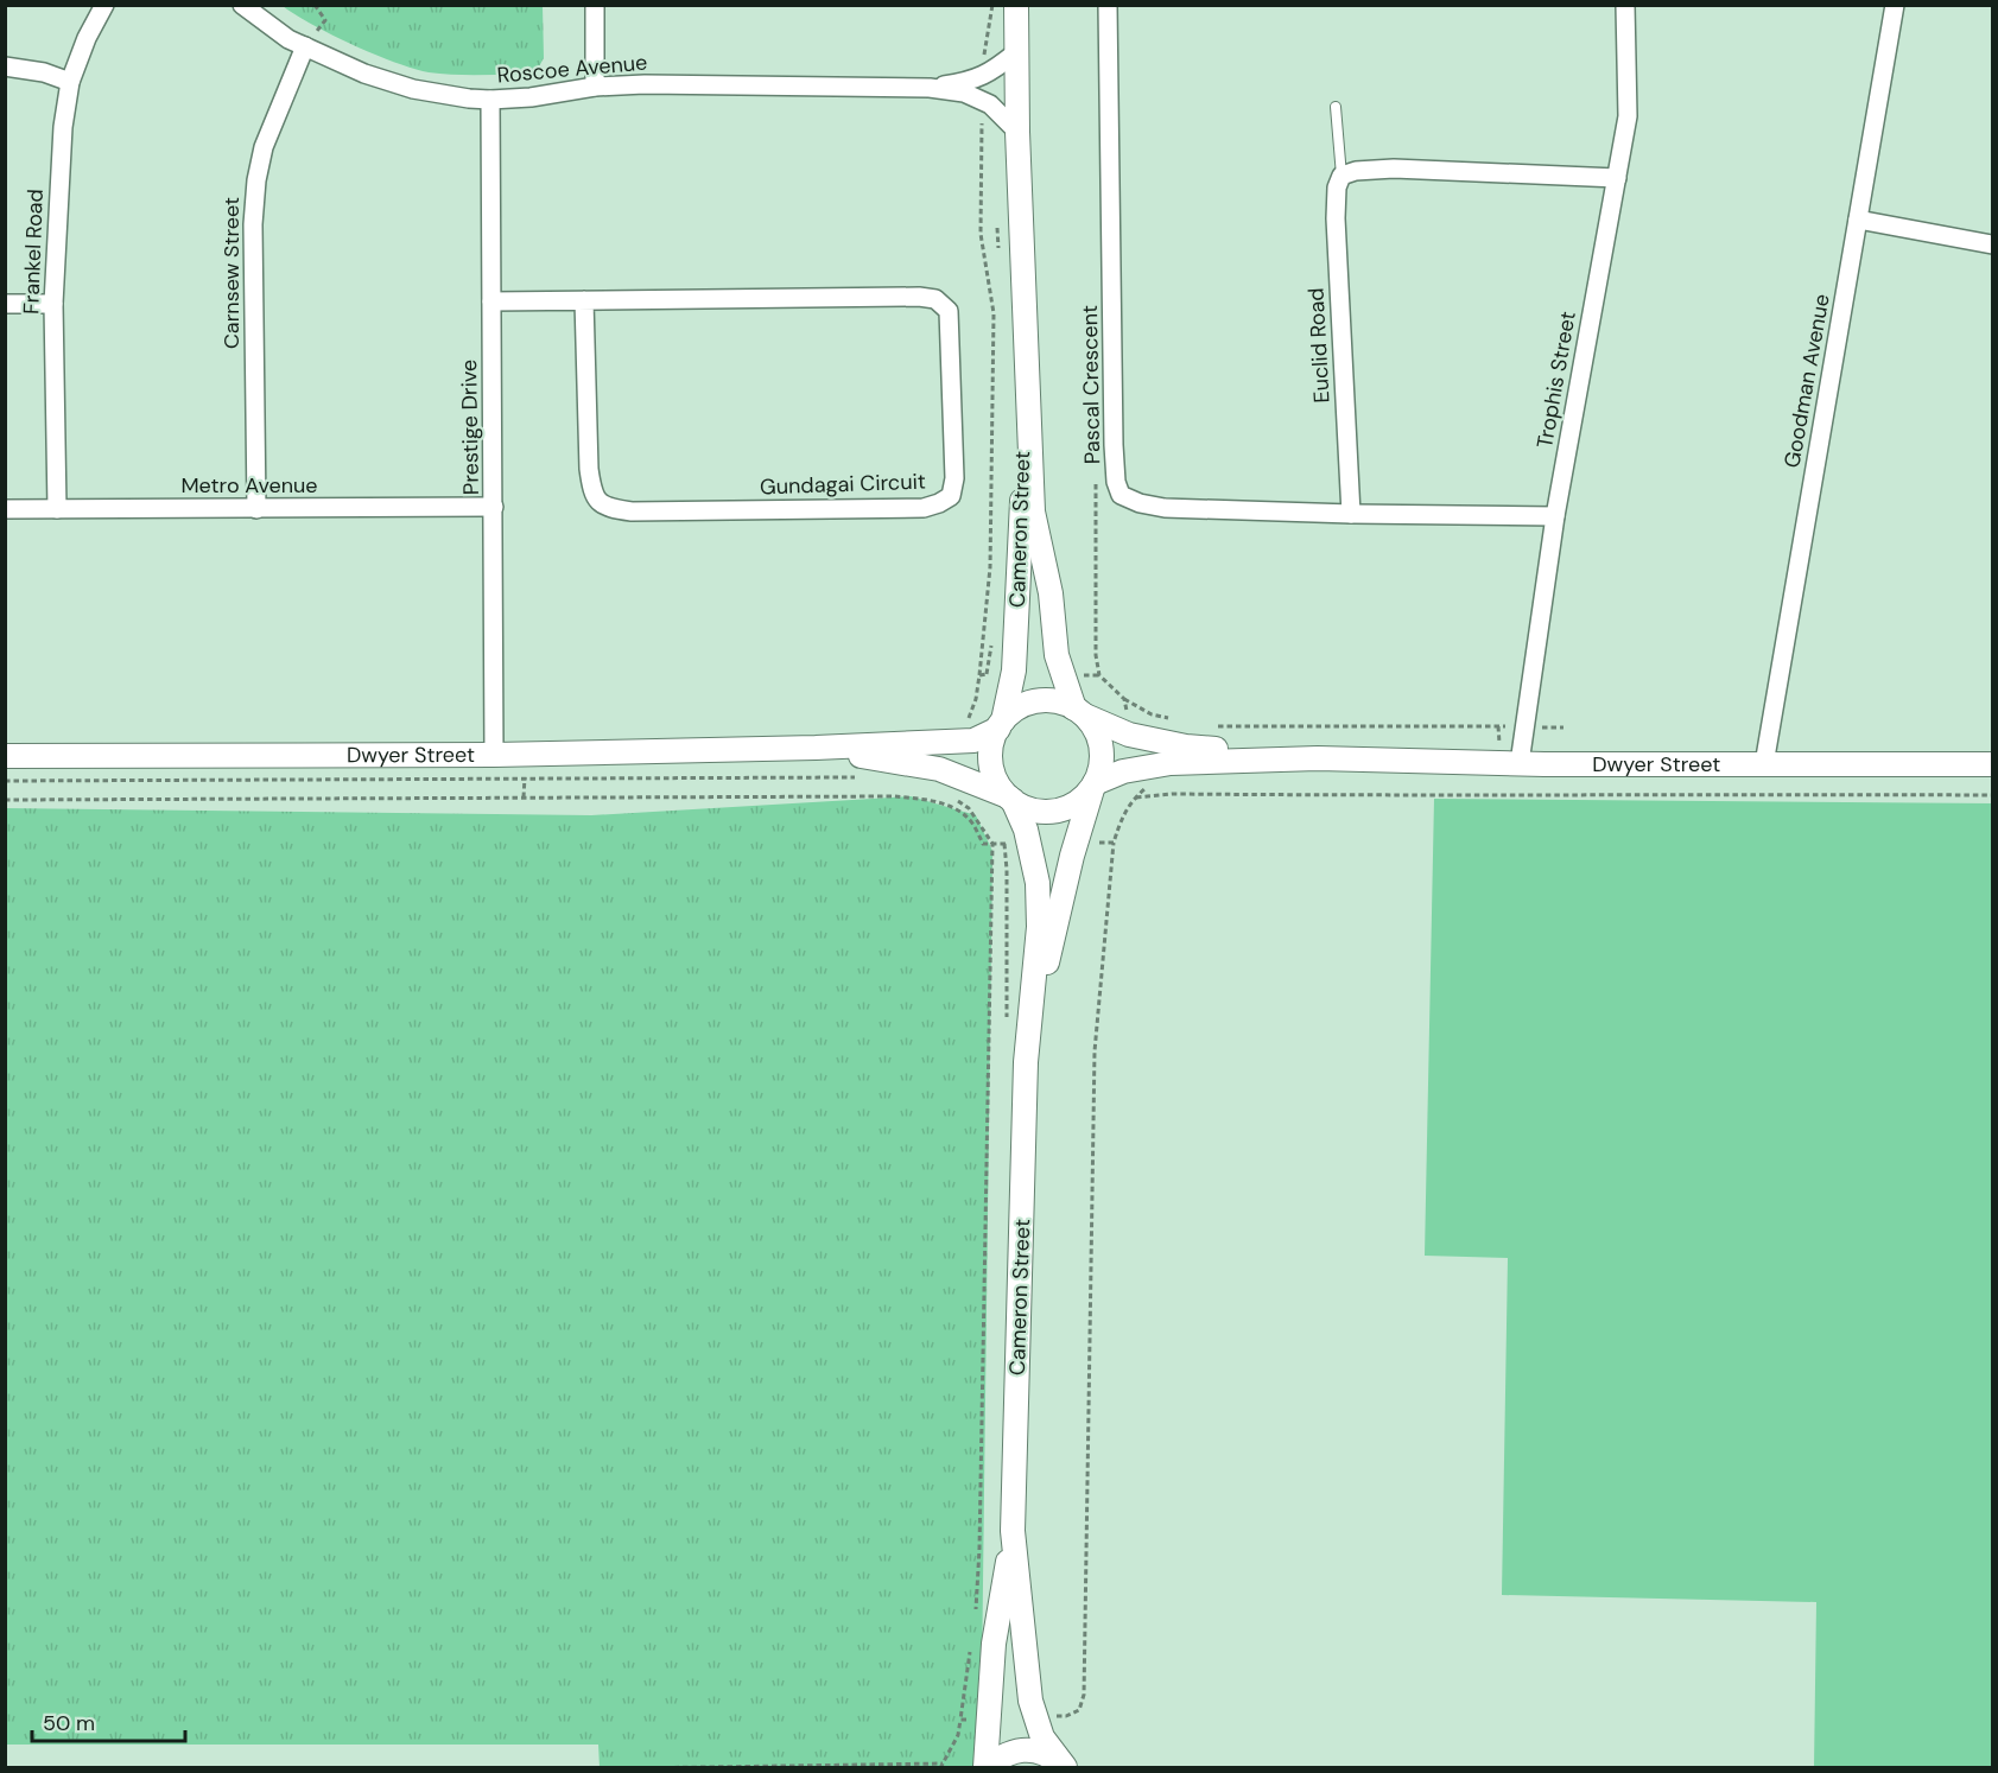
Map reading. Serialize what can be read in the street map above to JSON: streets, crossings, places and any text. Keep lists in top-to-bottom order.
{
  "streets": {
    "street": [
      "Roscoe Avenue",
      "Frankel Road",
      "Carnsew Street",
      "Euclid Road",
      "Trophis Street",
      "Goodman Avenue",
      "Pascal Crescent",
      "Prestige Drive",
      "Gundagai Circuit",
      "Metro Avenue",
      "Cameron Street",
      "Dwyer Street"
    ]
  },
  "crossings": [
    ["Roscoe Avenue", "Carnsew Street"],
    ["Roscoe Avenue", "Prestige Drive"],
    ["Frankel Road", "Metro Avenue"],
    ["Carnsew Street", "Metro Avenue"],
    ["Euclid Road", "Pascal Crescent"],
    ["Trophis Street", "Pascal Crescent"],
    ["Trophis Street", "Dwyer Street"],
    ["Goodman Avenue", "Dwyer Street"],
    ["Prestige Drive", "Gundagai Circuit"],
    ["Prestige Drive", "Metro Avenue"],
    ["Prestige Drive", "Dwyer Street"],
    ["Cameron Street", "Dwyer Street"]
  ],
  "scale_bar": "50 m"
}
